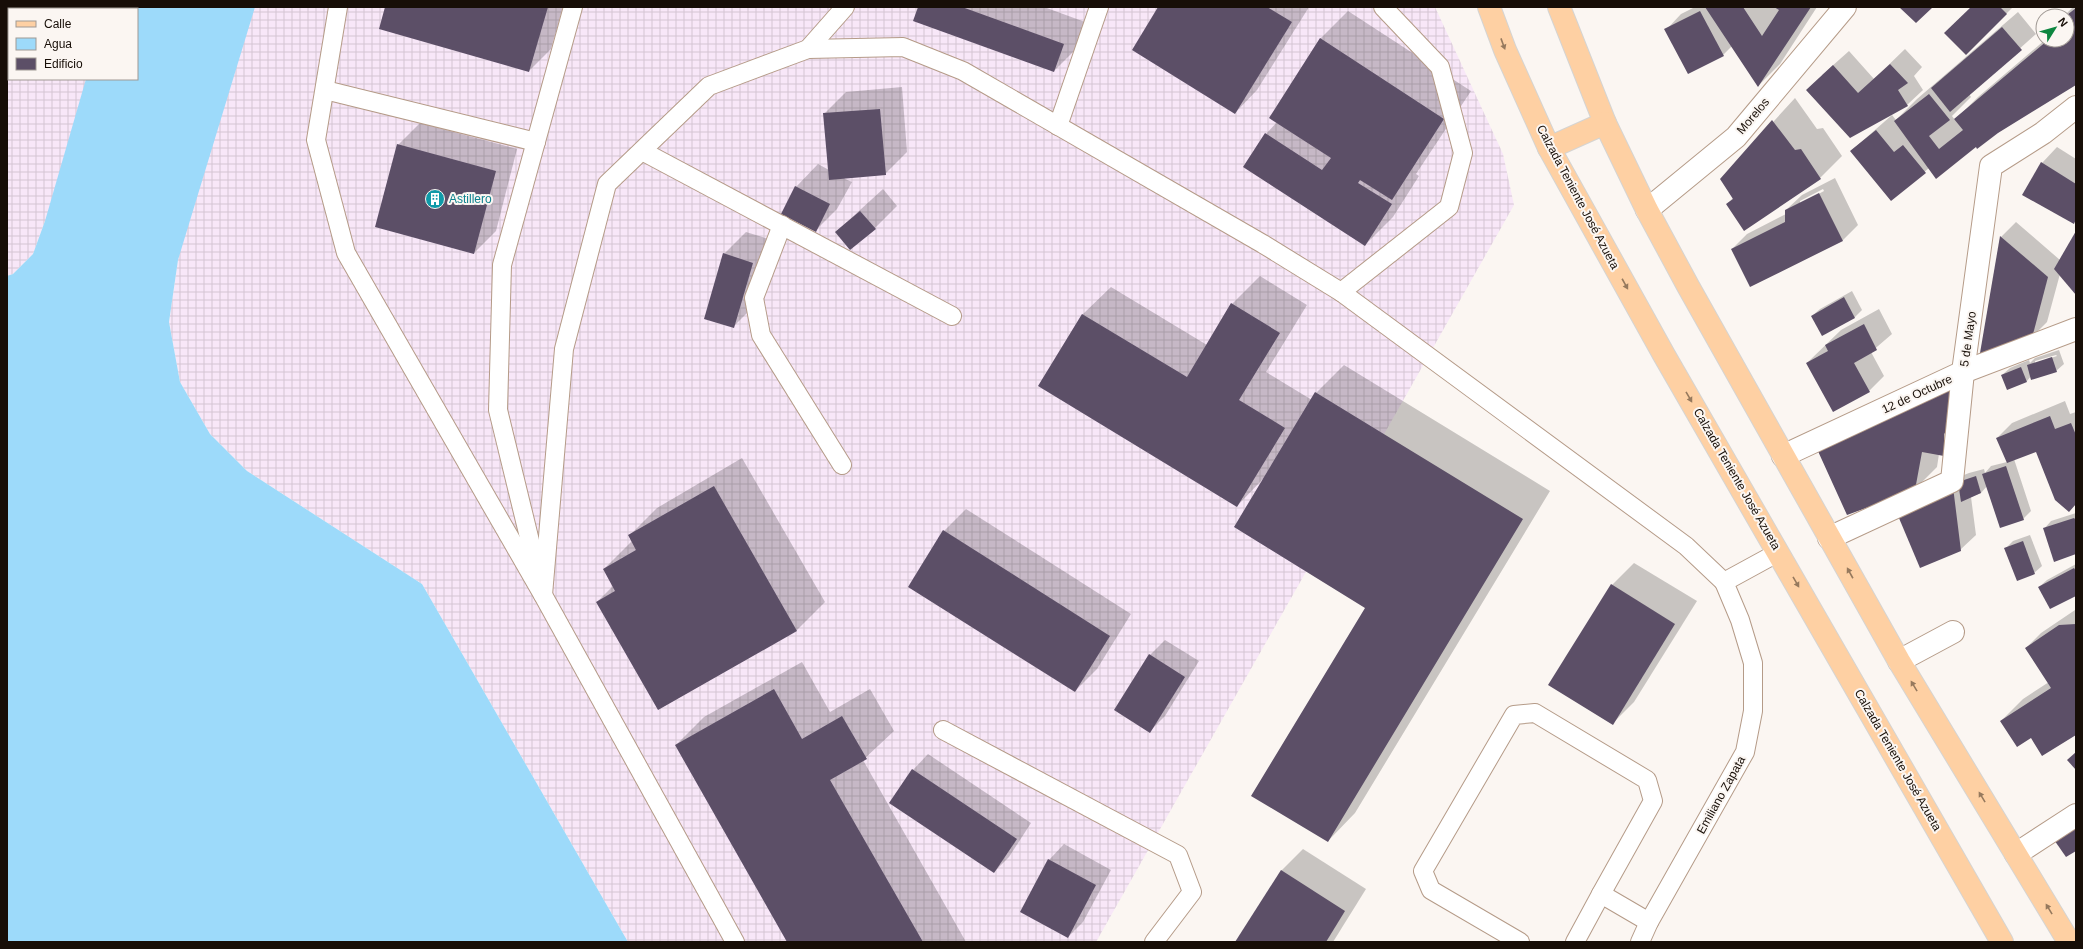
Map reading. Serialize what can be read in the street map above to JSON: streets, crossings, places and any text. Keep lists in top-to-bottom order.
{
  "streets": {
    "main road": ["Calzada Teniente José Azueta"],
    "street": ["Morelos", "5 de Mayo", "12 de Octubre"],
    "lane": ["Emiliano Zapata"]
  },
  "crossings": [
    ["5 de Mayo", "12 de Octubre"]
  ],
  "places": {
    "building": ["Astillero"]
  },
  "legend": ["Calle", "Agua", "Edificio"],
  "north": "top right"
}
